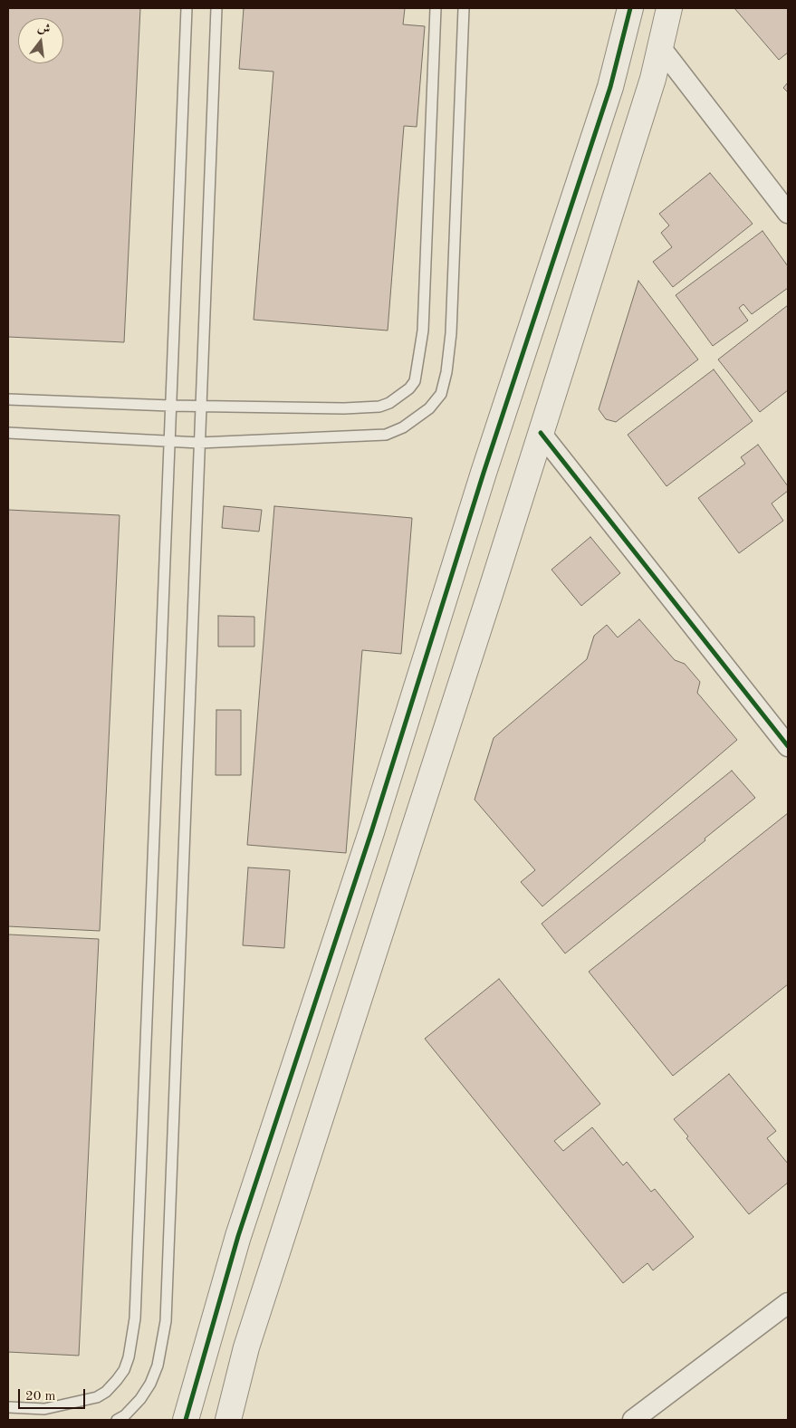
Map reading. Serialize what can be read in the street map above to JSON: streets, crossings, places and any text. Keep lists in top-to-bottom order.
{
  "scale_bar": "20 m",
  "north": "top"
}
